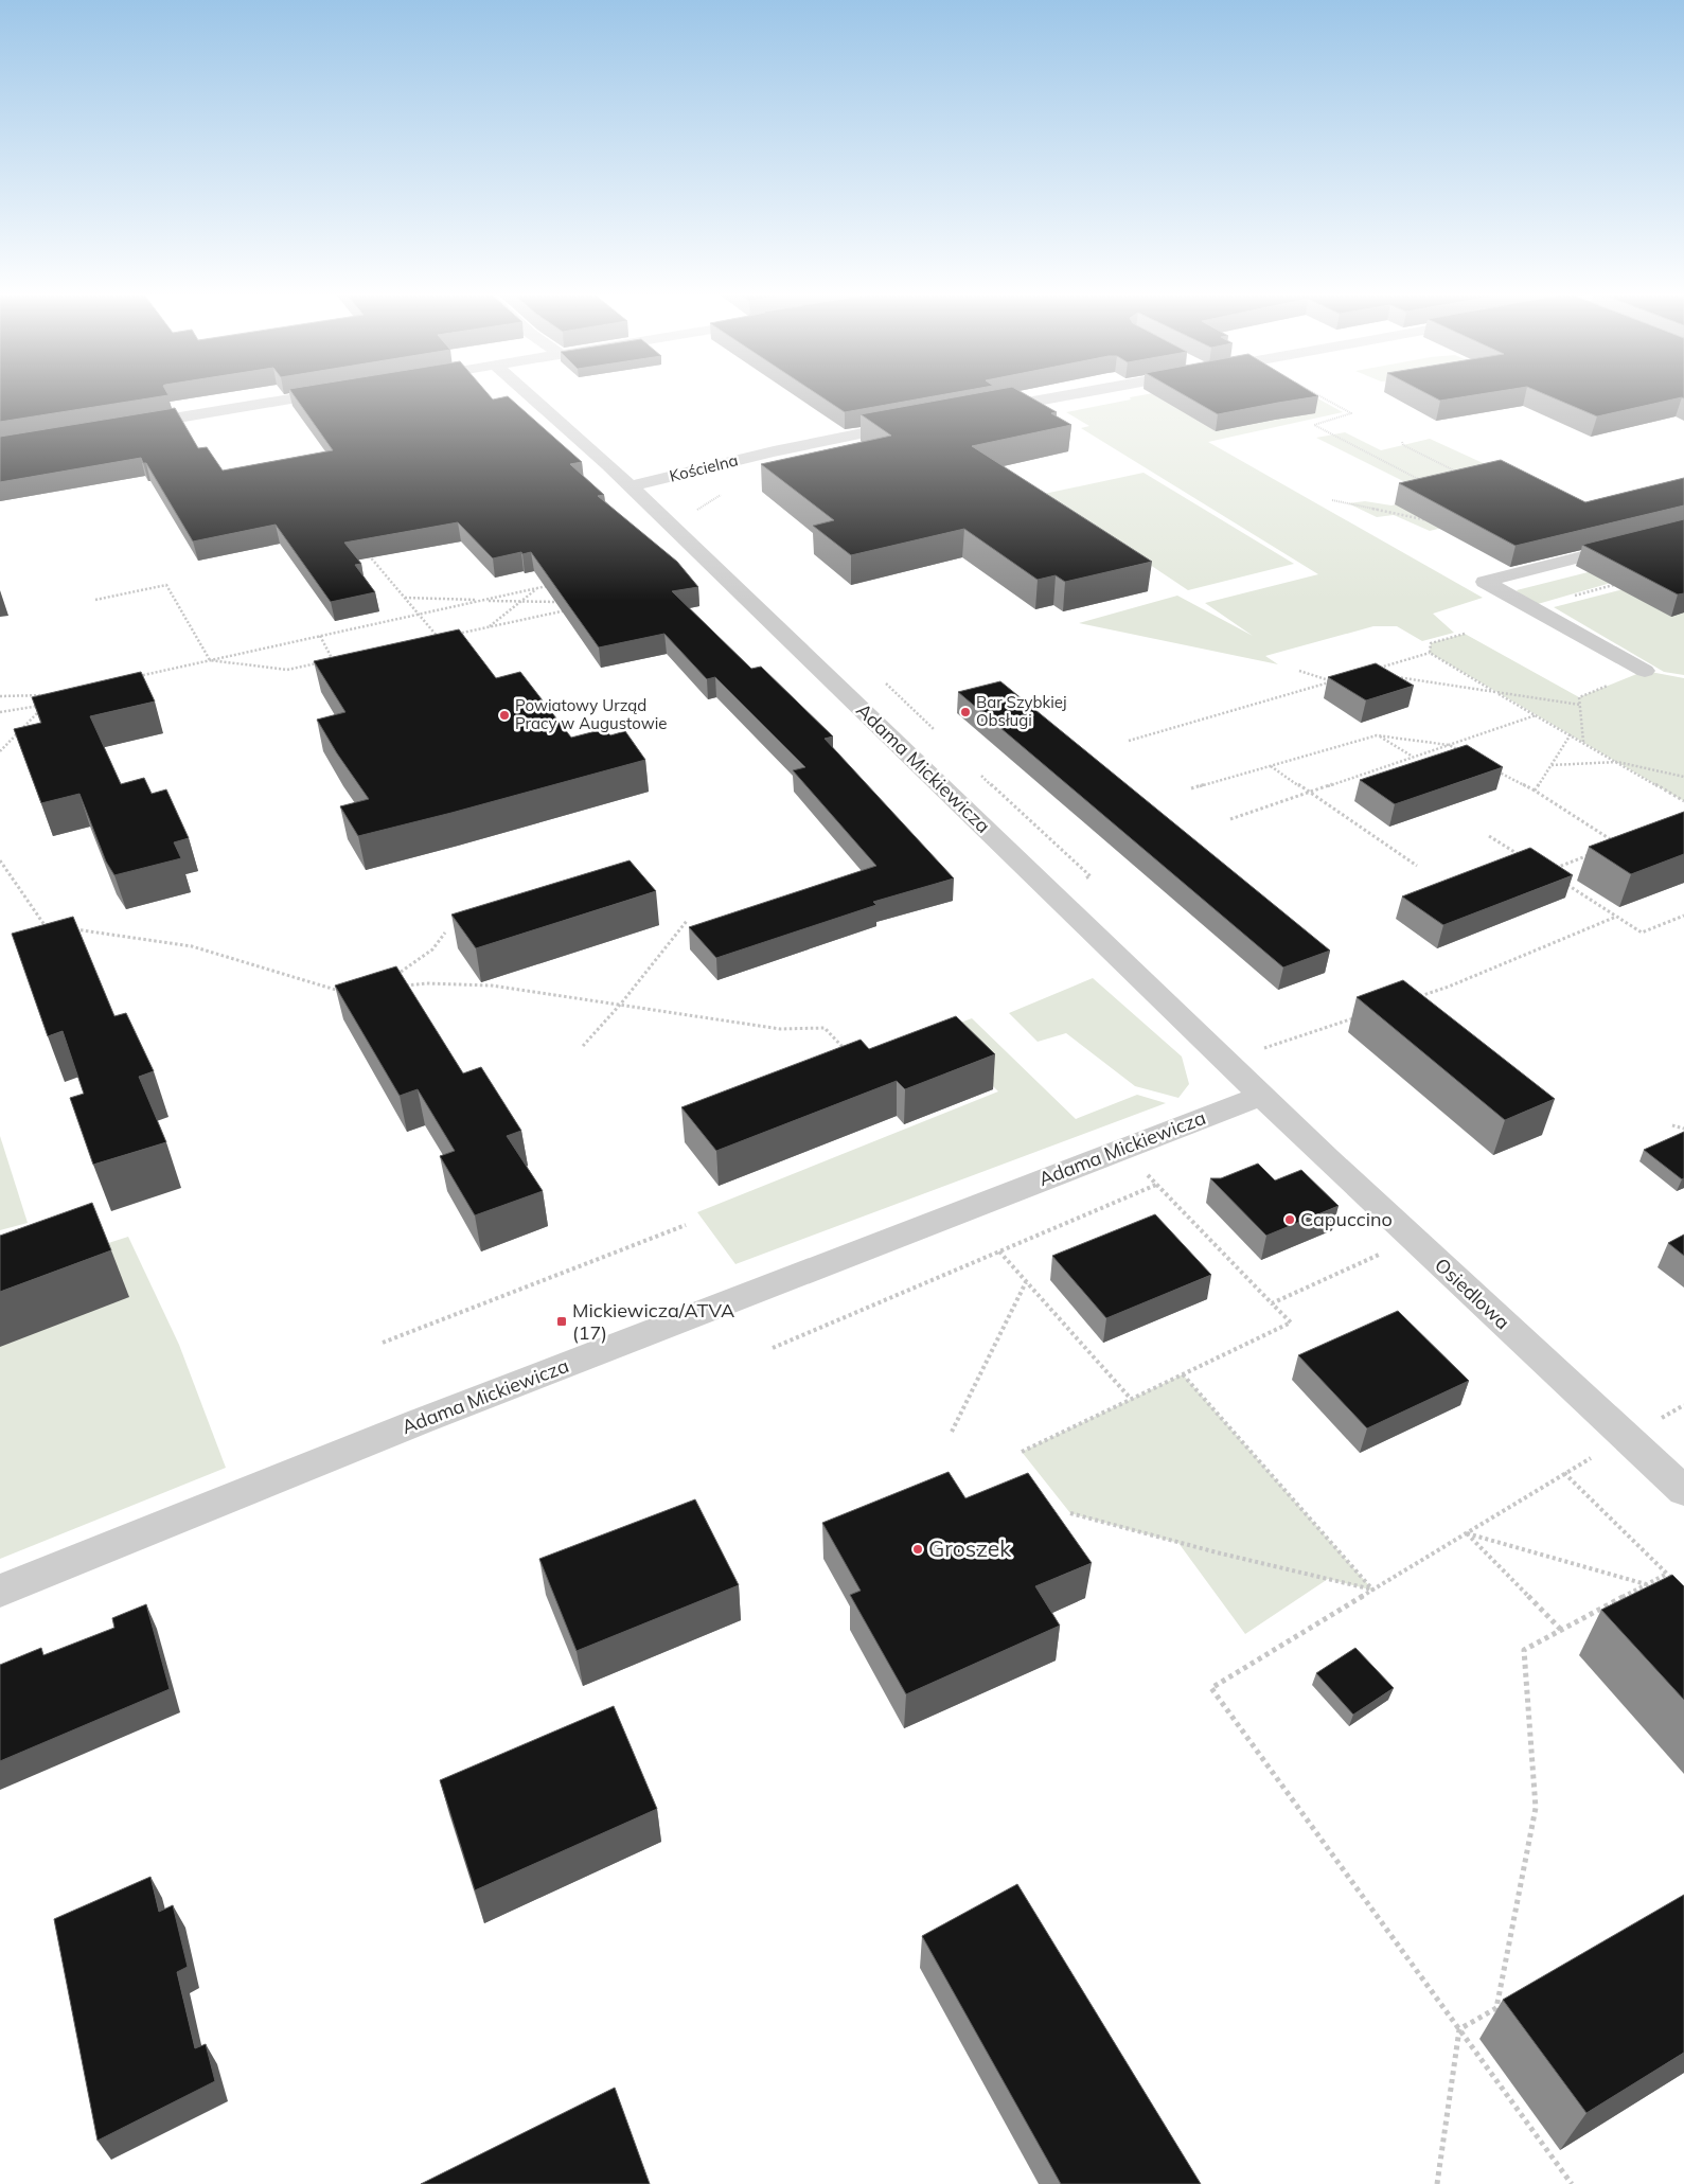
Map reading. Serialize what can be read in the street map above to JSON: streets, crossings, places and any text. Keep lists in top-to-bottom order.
{
  "streets": {
    "street": ["Kościelna", "Adama Mickiewicza", "Osiedlowa"]
  },
  "crossings": [
    ["Kościelna", "Adama Mickiewicza"],
    ["Adama Mickiewicza", "Osiedlowa"]
  ],
  "places": {
    "other": [
      "Bar Szybkiej Obsługi",
      "Powiatowy Urząd Pracy w Augustowie",
      "Capuccino",
      "Groszek"
    ],
    "transit": ["Mickiewicza/ATVA (17)"]
  }
}
